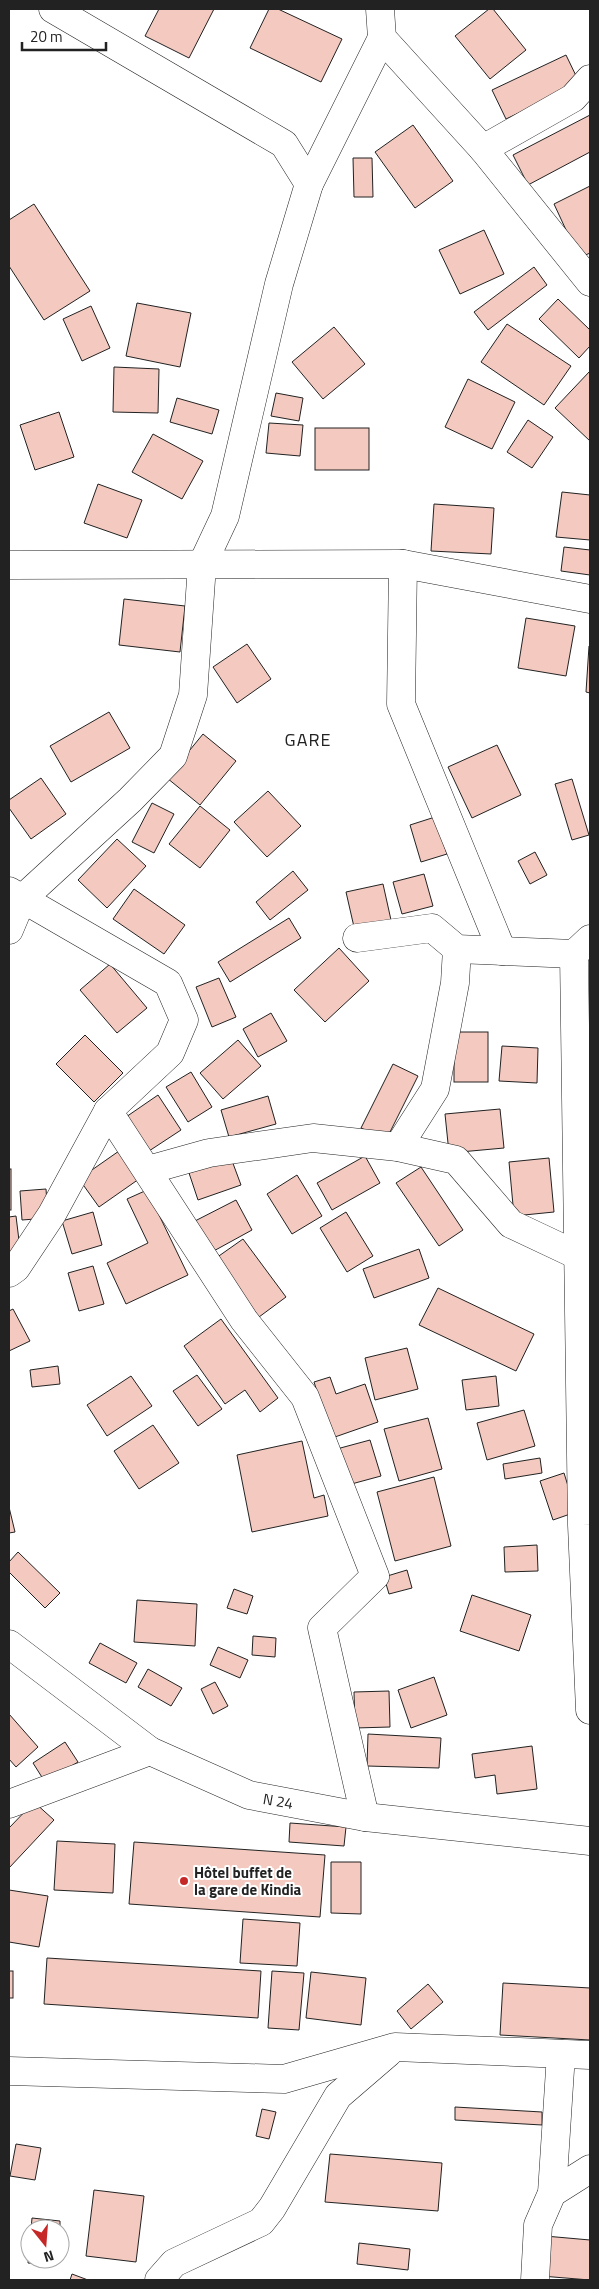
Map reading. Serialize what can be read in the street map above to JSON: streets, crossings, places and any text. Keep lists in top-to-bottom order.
{
  "streets": {
    "street": ["N 24"]
  },
  "districts": ["GARE"],
  "places": ["Hôtel buffet de la gare de Kindia"],
  "scale_bar": "20 m",
  "north": "bottom"
}
